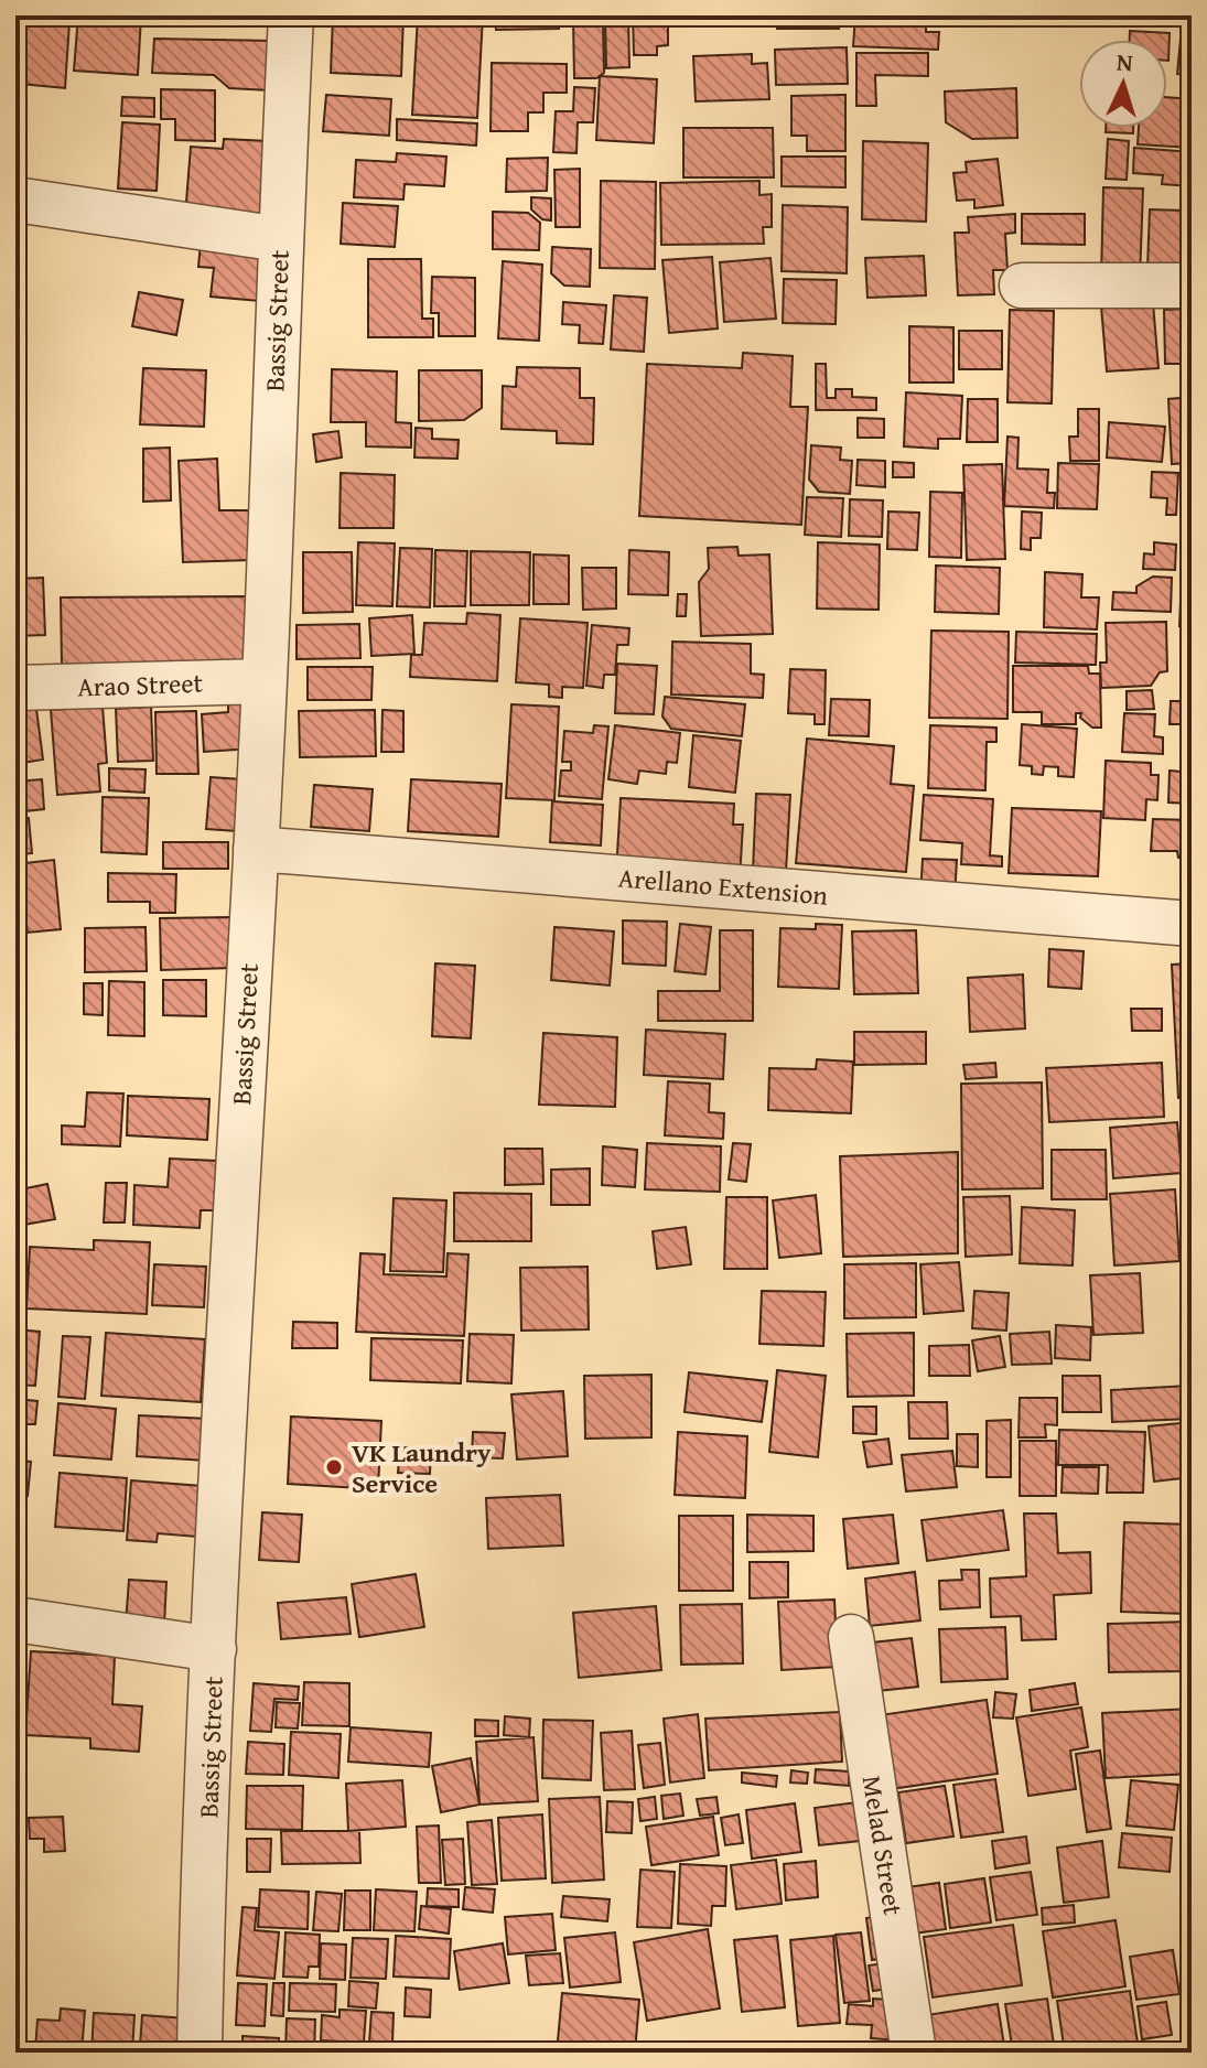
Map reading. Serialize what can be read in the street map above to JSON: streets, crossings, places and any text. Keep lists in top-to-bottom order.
{
  "streets": {
    "street": [
      "Bassig Street",
      "Arao Street",
      "Arellano Extension",
      "Melad Street"
    ]
  },
  "crossings": [
    ["Bassig Street", "Arao Street"],
    ["Bassig Street", "Arellano Extension"]
  ],
  "places": ["VK Laundry Service"],
  "north": "top"
}
